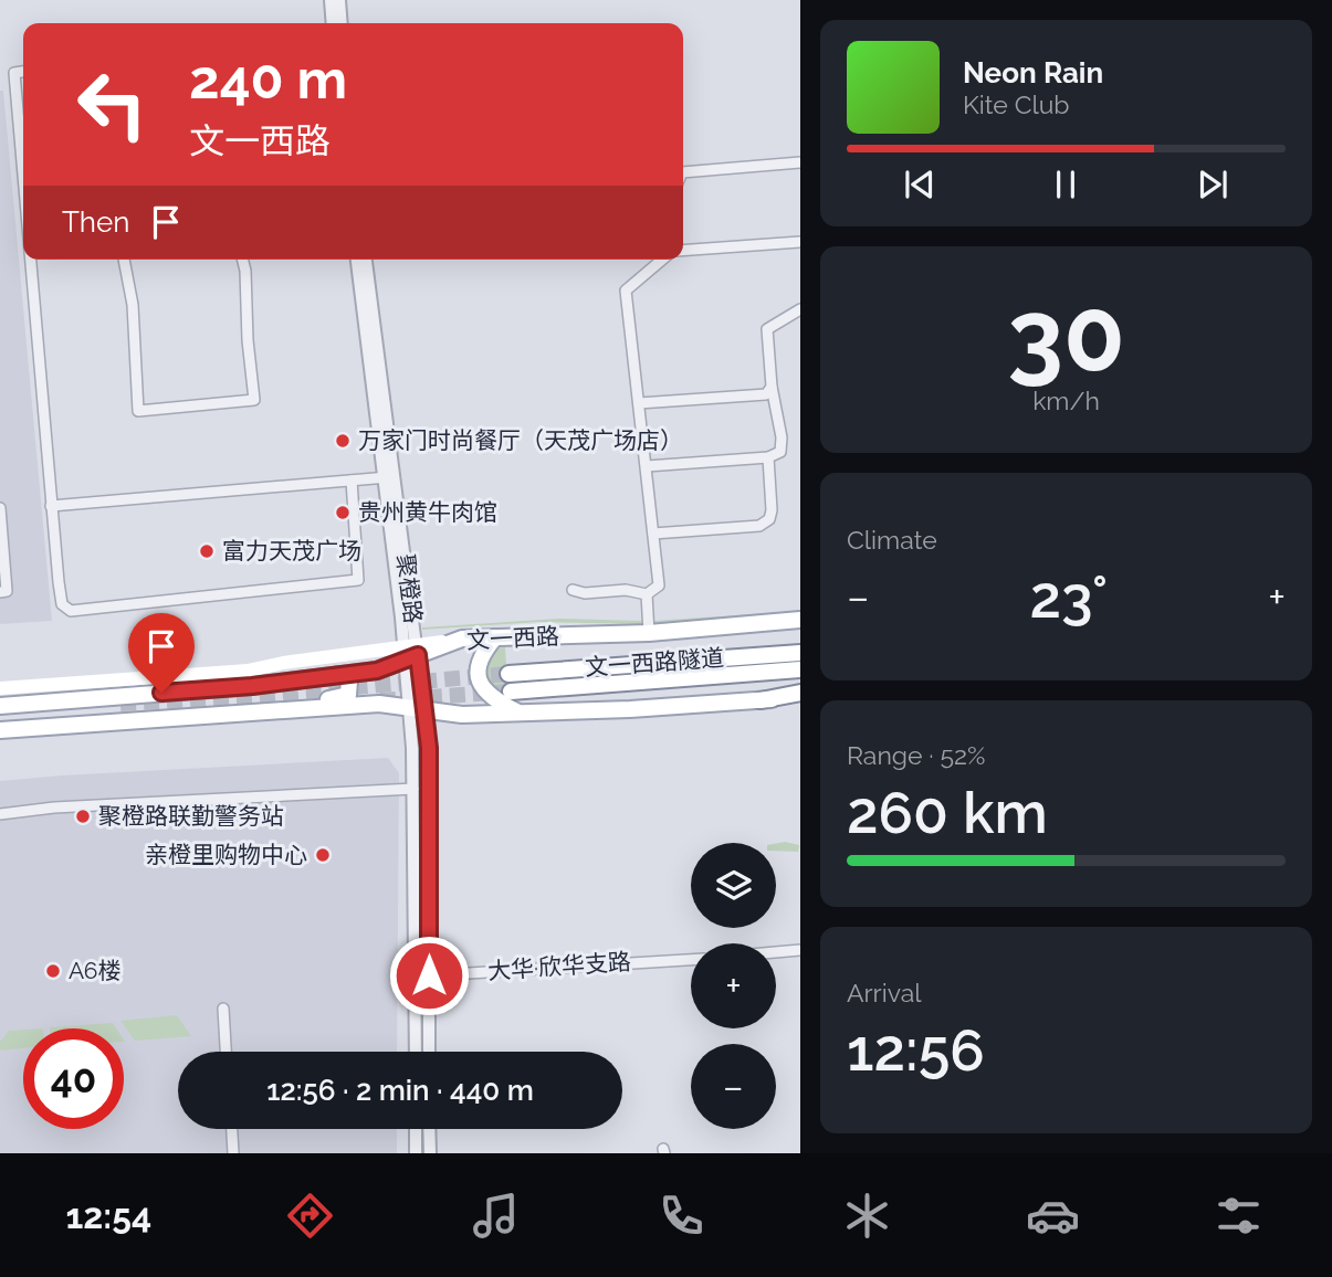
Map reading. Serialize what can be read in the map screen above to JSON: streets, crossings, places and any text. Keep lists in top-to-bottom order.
{
  "streets": {
    "main road": ["文一西路", "文一西路隧道"],
    "street": ["聚橙路", "大华·欣华支路"]
  },
  "crossings": [
    ["聚橙路", "文一西路"],
    ["聚橙路", "大华·欣华支路"]
  ],
  "places": [
    "万家门时尚餐厅（天茂广场店）",
    "贵州黄牛肉馆",
    "富力天茂广场",
    "聚橙路联勤警务站",
    "亲橙里购物中心",
    "A6楼"
  ],
  "page": {
    "turn": ["240 m", "文一西路"],
    "song": ["Neon Rain", "Kite Club"],
    "then": "Then",
    "tile": [
      ["30", "km/h"],
      "Climate",
      ["Range · 52%", "260 km"],
      ["Arrival", "12:56"]
    ],
    "heat": ["−", "23°", "+"],
    "map_buttons": ["+", "−"],
    "limit": "40",
    "trip": "12:56 · 2 min · 440 m",
    "tabs": "12:54"
  }
}
